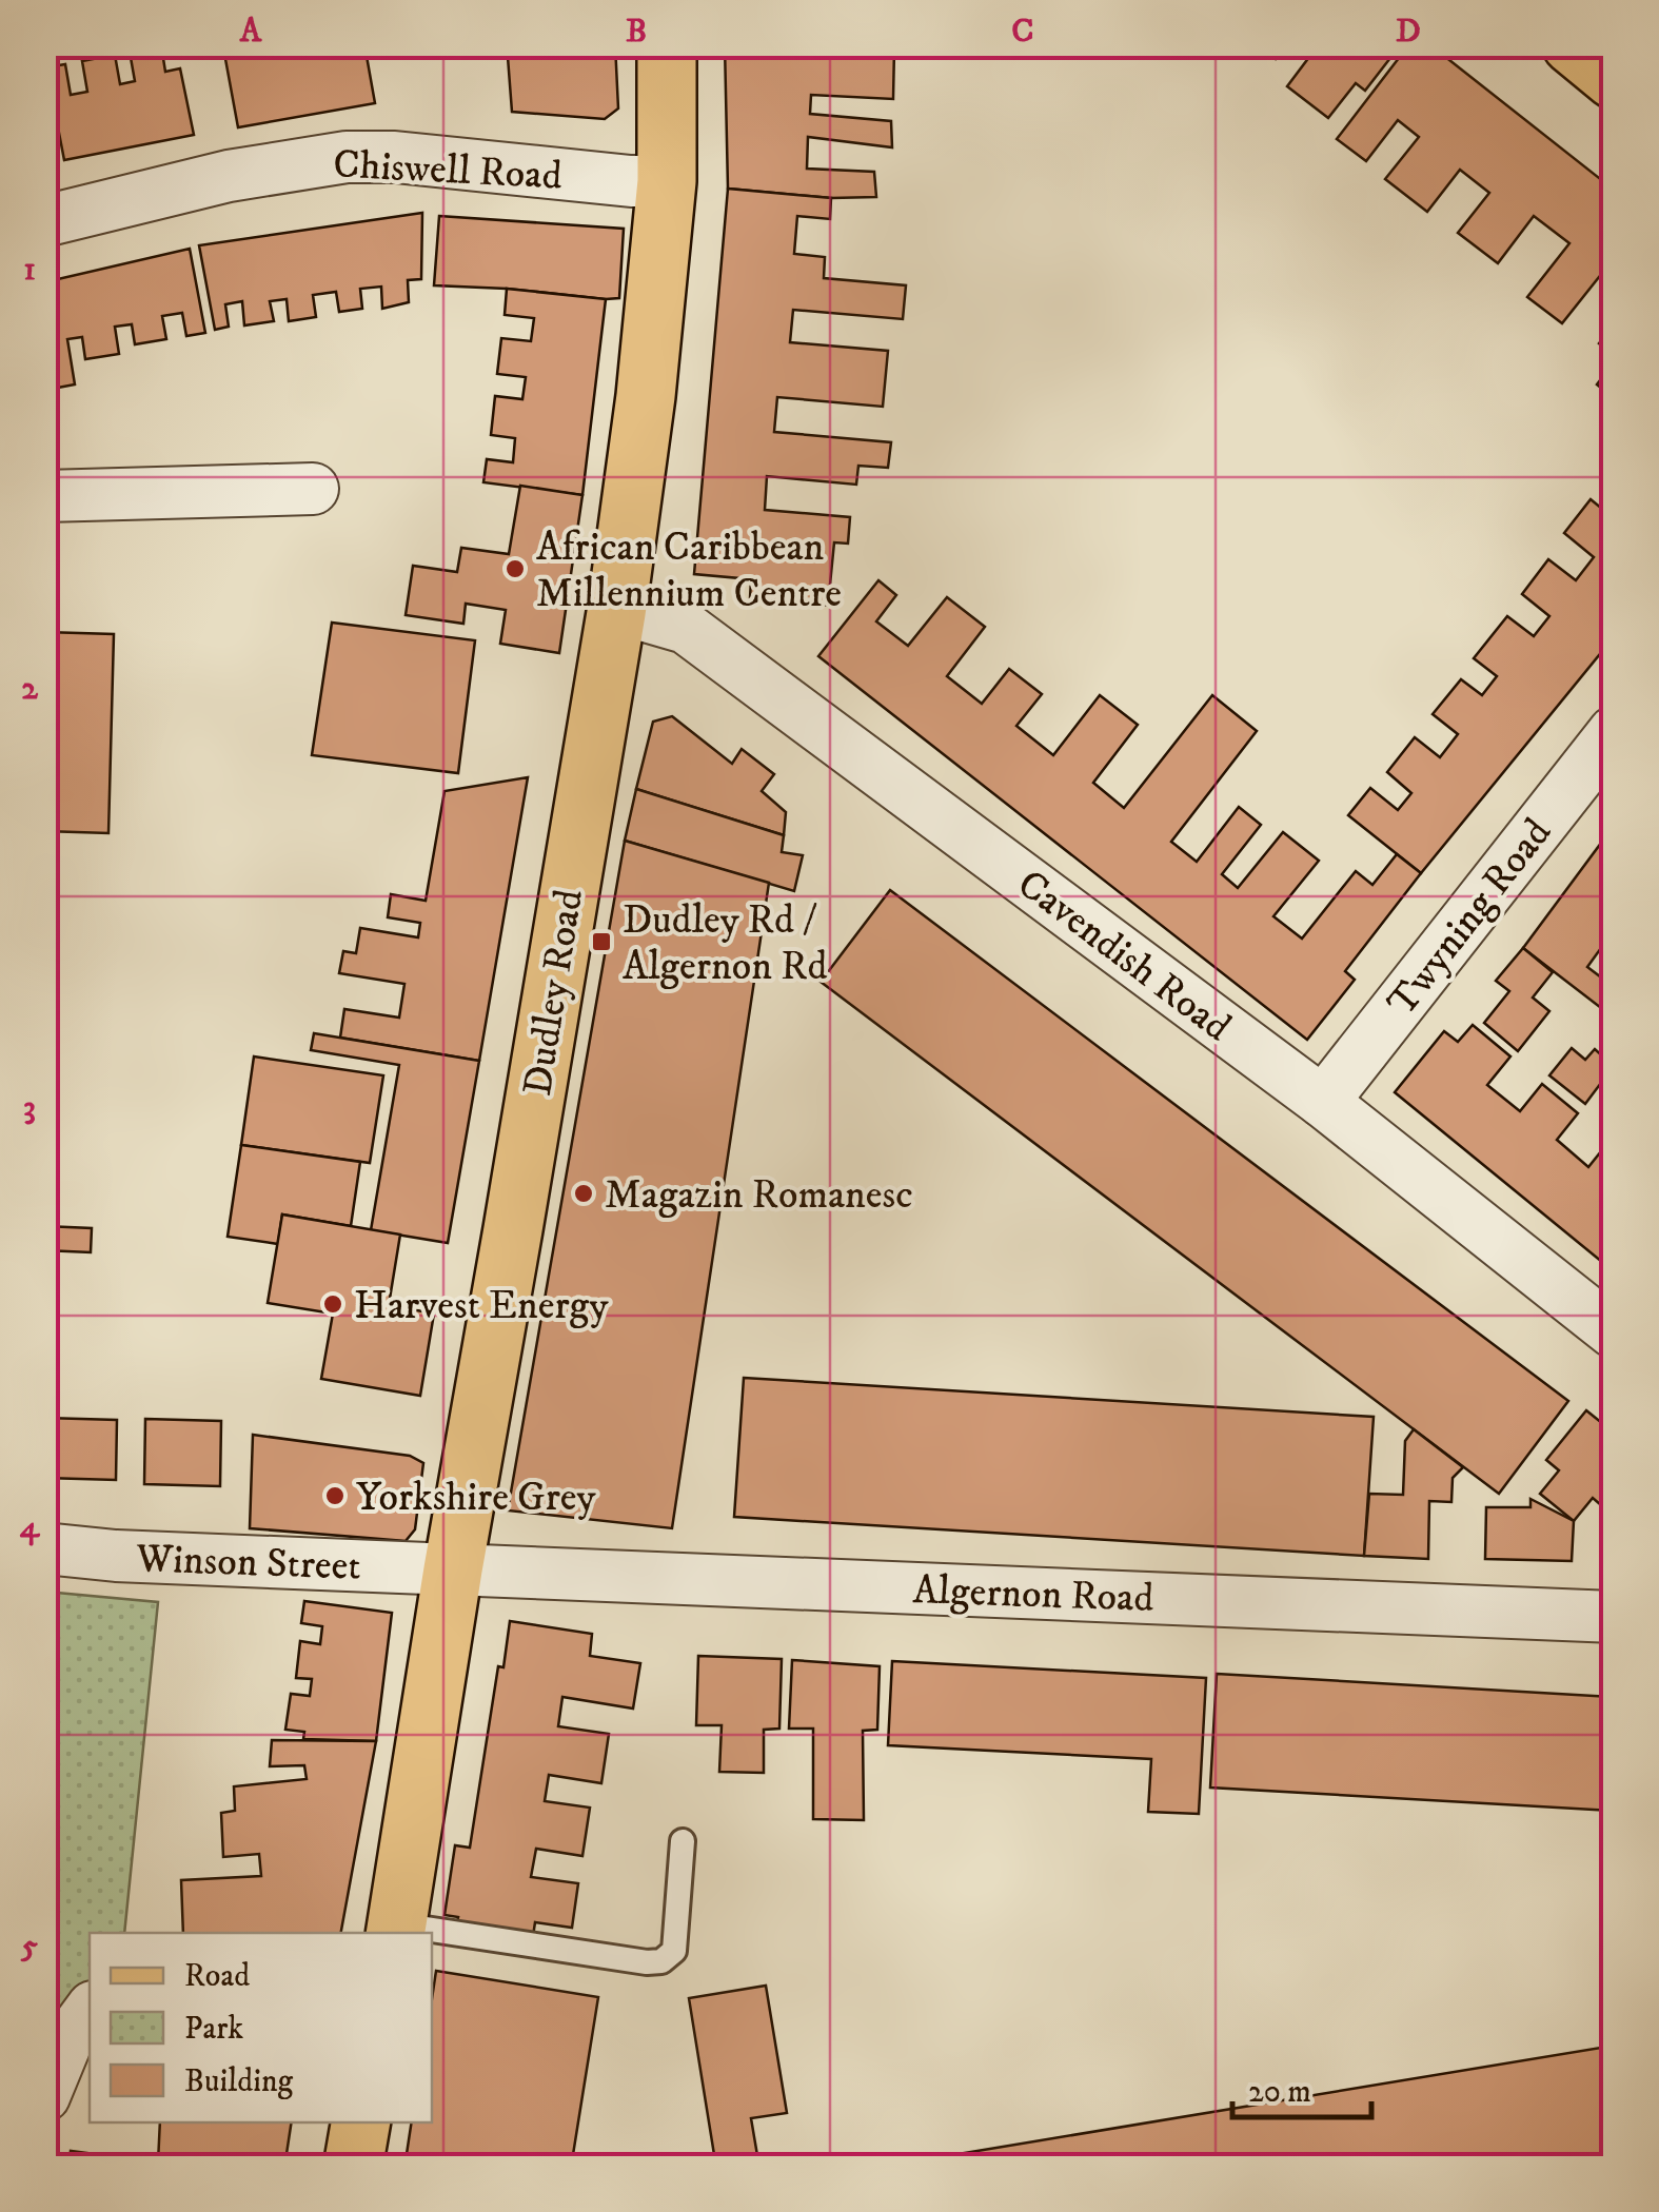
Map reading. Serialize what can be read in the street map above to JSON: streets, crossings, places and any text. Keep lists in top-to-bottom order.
{
  "streets": {
    "main road": ["Dudley Road"],
    "street": [
      "Chiswell Road",
      "Twyning Road",
      "Cavendish Road",
      "Winson Street",
      "Algernon Road"
    ]
  },
  "crossings": [
    ["Chiswell Road", "Dudley Road"],
    ["Twyning Road", "Cavendish Road"],
    ["Cavendish Road", "Dudley Road"],
    ["Dudley Road", "Winson Street"],
    ["Dudley Road", "Algernon Road"],
    ["Winson Street", "Algernon Road"]
  ],
  "places": {
    "other": [
      "African Caribbean Millennium Centre",
      "Magazin Romanesc",
      "Harvest Energy",
      "Yorkshire Grey"
    ],
    "transit": ["Dudley Rd / Algernon Rd"]
  },
  "legend": ["Road", "Park", "Building"],
  "scale_bar": "20 m",
  "grid": {
    "columns": [
      "A",
      "B",
      "C",
      "D"
    ],
    "rows": [
      "1",
      "2",
      "3",
      "4",
      "5"
    ]
  }
}
